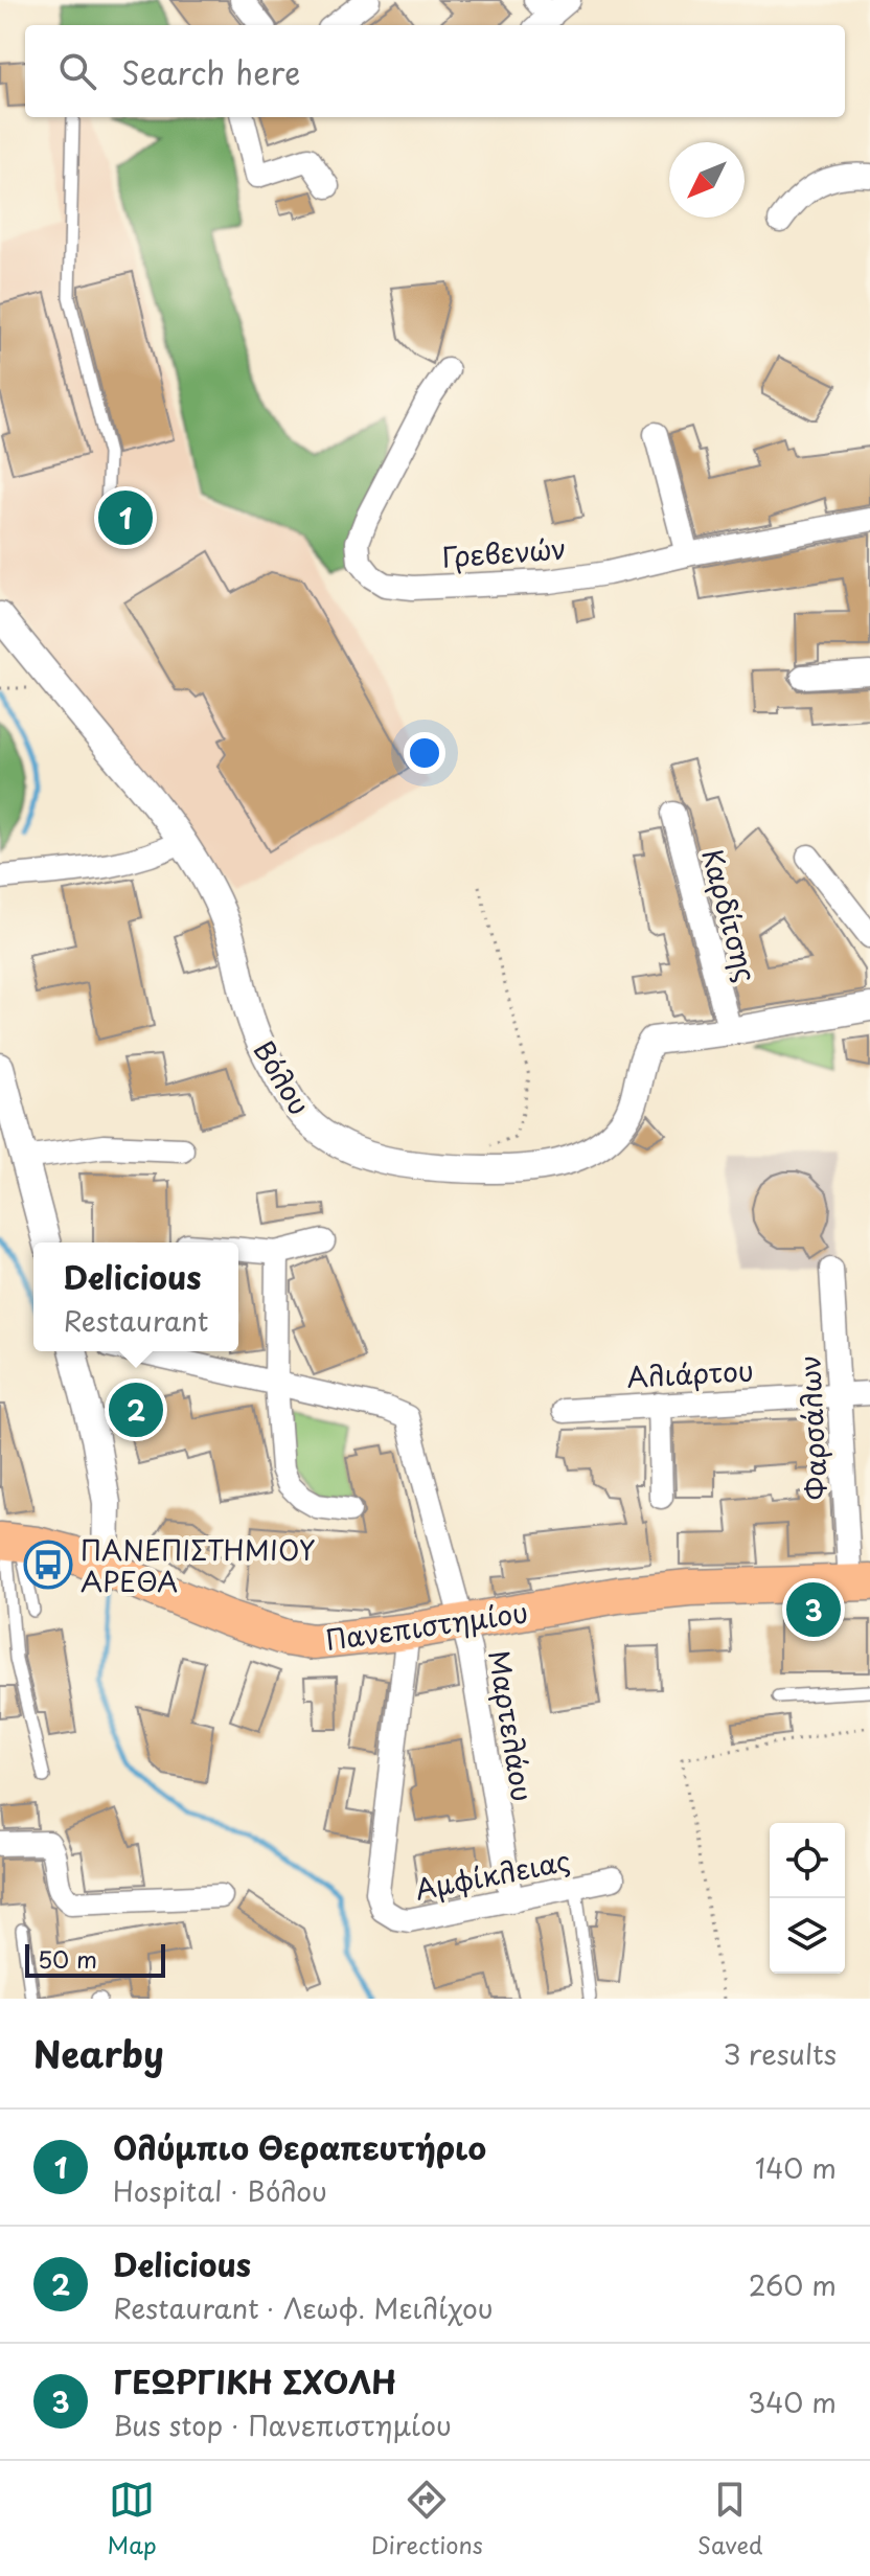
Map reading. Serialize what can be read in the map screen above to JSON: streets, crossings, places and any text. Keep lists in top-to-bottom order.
{
  "streets": {
    "main road": ["Πανεπιστημίου"],
    "street": [
      "Γρεβενών",
      "Καρδίτσης",
      "Βόλου",
      "Αλιάρτου",
      "Φαρσάλων",
      "Μαρτελάου",
      "Αμφίκλειας"
    ]
  },
  "crossings": [
    ["Καρδίτσης", "Βόλου"],
    ["Αλιάρτου", "Φαρσάλων"],
    ["Φαρσάλων", "Πανεπιστημίου"],
    ["Πανεπιστημίου", "Μαρτελάου"],
    ["Πανεπιστημίου", "Αμφίκλειας"],
    ["Μαρτελάου", "Αμφίκλειας"]
  ],
  "places": {
    "bus stop": ["ΠΑΝΕΠΙΣΤΗΜΙΟΥ ΑΡΕΘΑ"]
  },
  "scale_bar": "50 m",
  "north": "bottom left",
  "page": {
    "search": "Search here",
    "pins": ["1", "2", "3"],
    "popup": ["Delicious", "Restaurant"],
    "scale": "50 m",
    "heading": ["Nearby", "3 results"],
    "list": [
      {
        "mark": "1",
        "name": "Ολύμπιο Θεραπευτήριο",
        "note": "Hospital · Βόλου",
        "value": "140 m"
      },
      {
        "mark": "2",
        "name": "Delicious",
        "note": "Restaurant · Λεωφ. Μειλίχου",
        "value": "260 m"
      },
      {
        "mark": "3",
        "name": "ΓΕΩΡΓΙΚΗ ΣΧΟΛΗ",
        "note": "Bus stop · Πανεπιστημίου",
        "value": "340 m"
      }
    ],
    "nav": ["Map", "Directions", "Saved"]
  }
}
